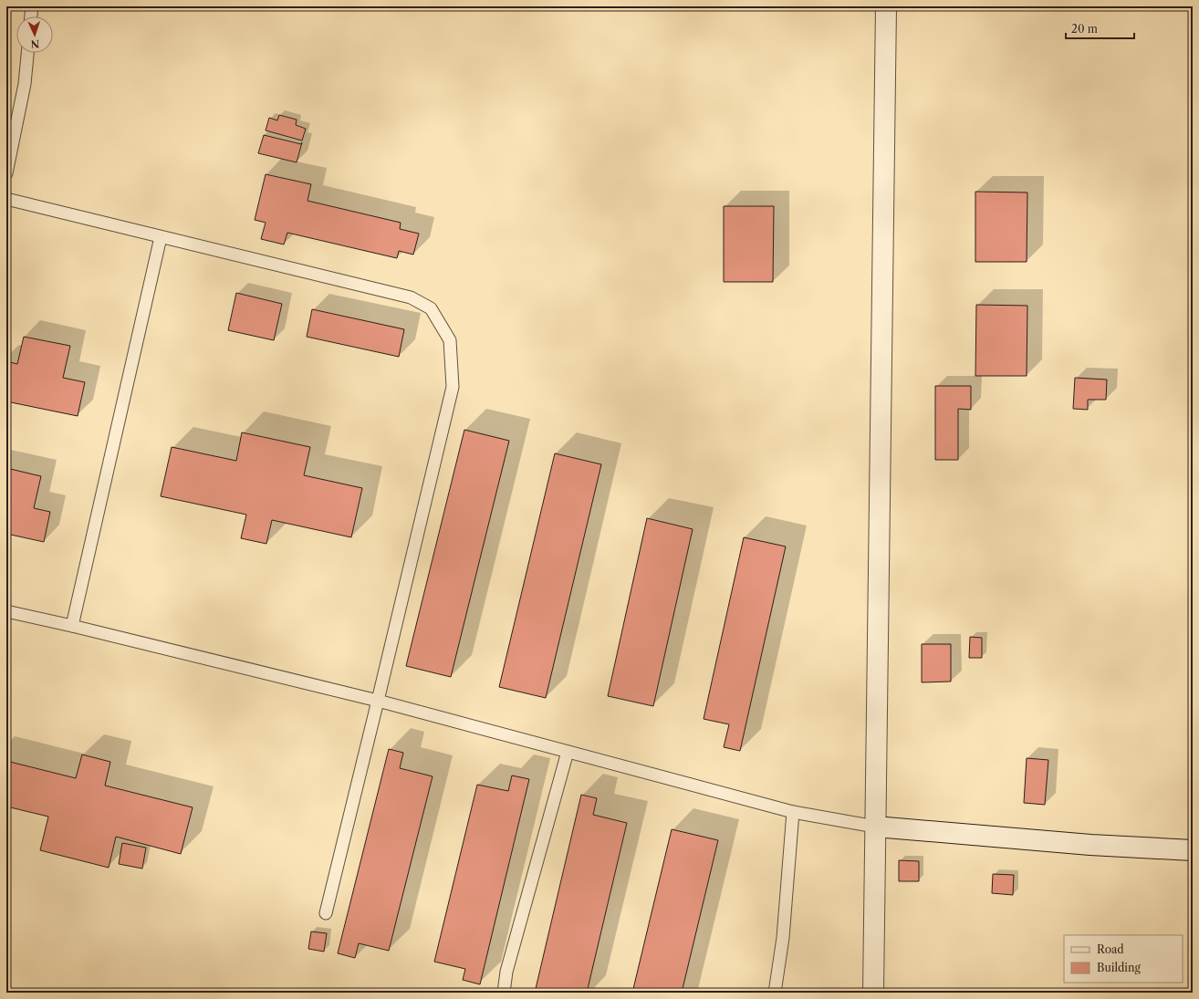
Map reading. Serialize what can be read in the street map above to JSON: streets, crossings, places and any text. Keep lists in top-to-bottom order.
{
  "legend": ["Road", "Building"],
  "scale_bar": "20 m",
  "north": "bottom"
}
